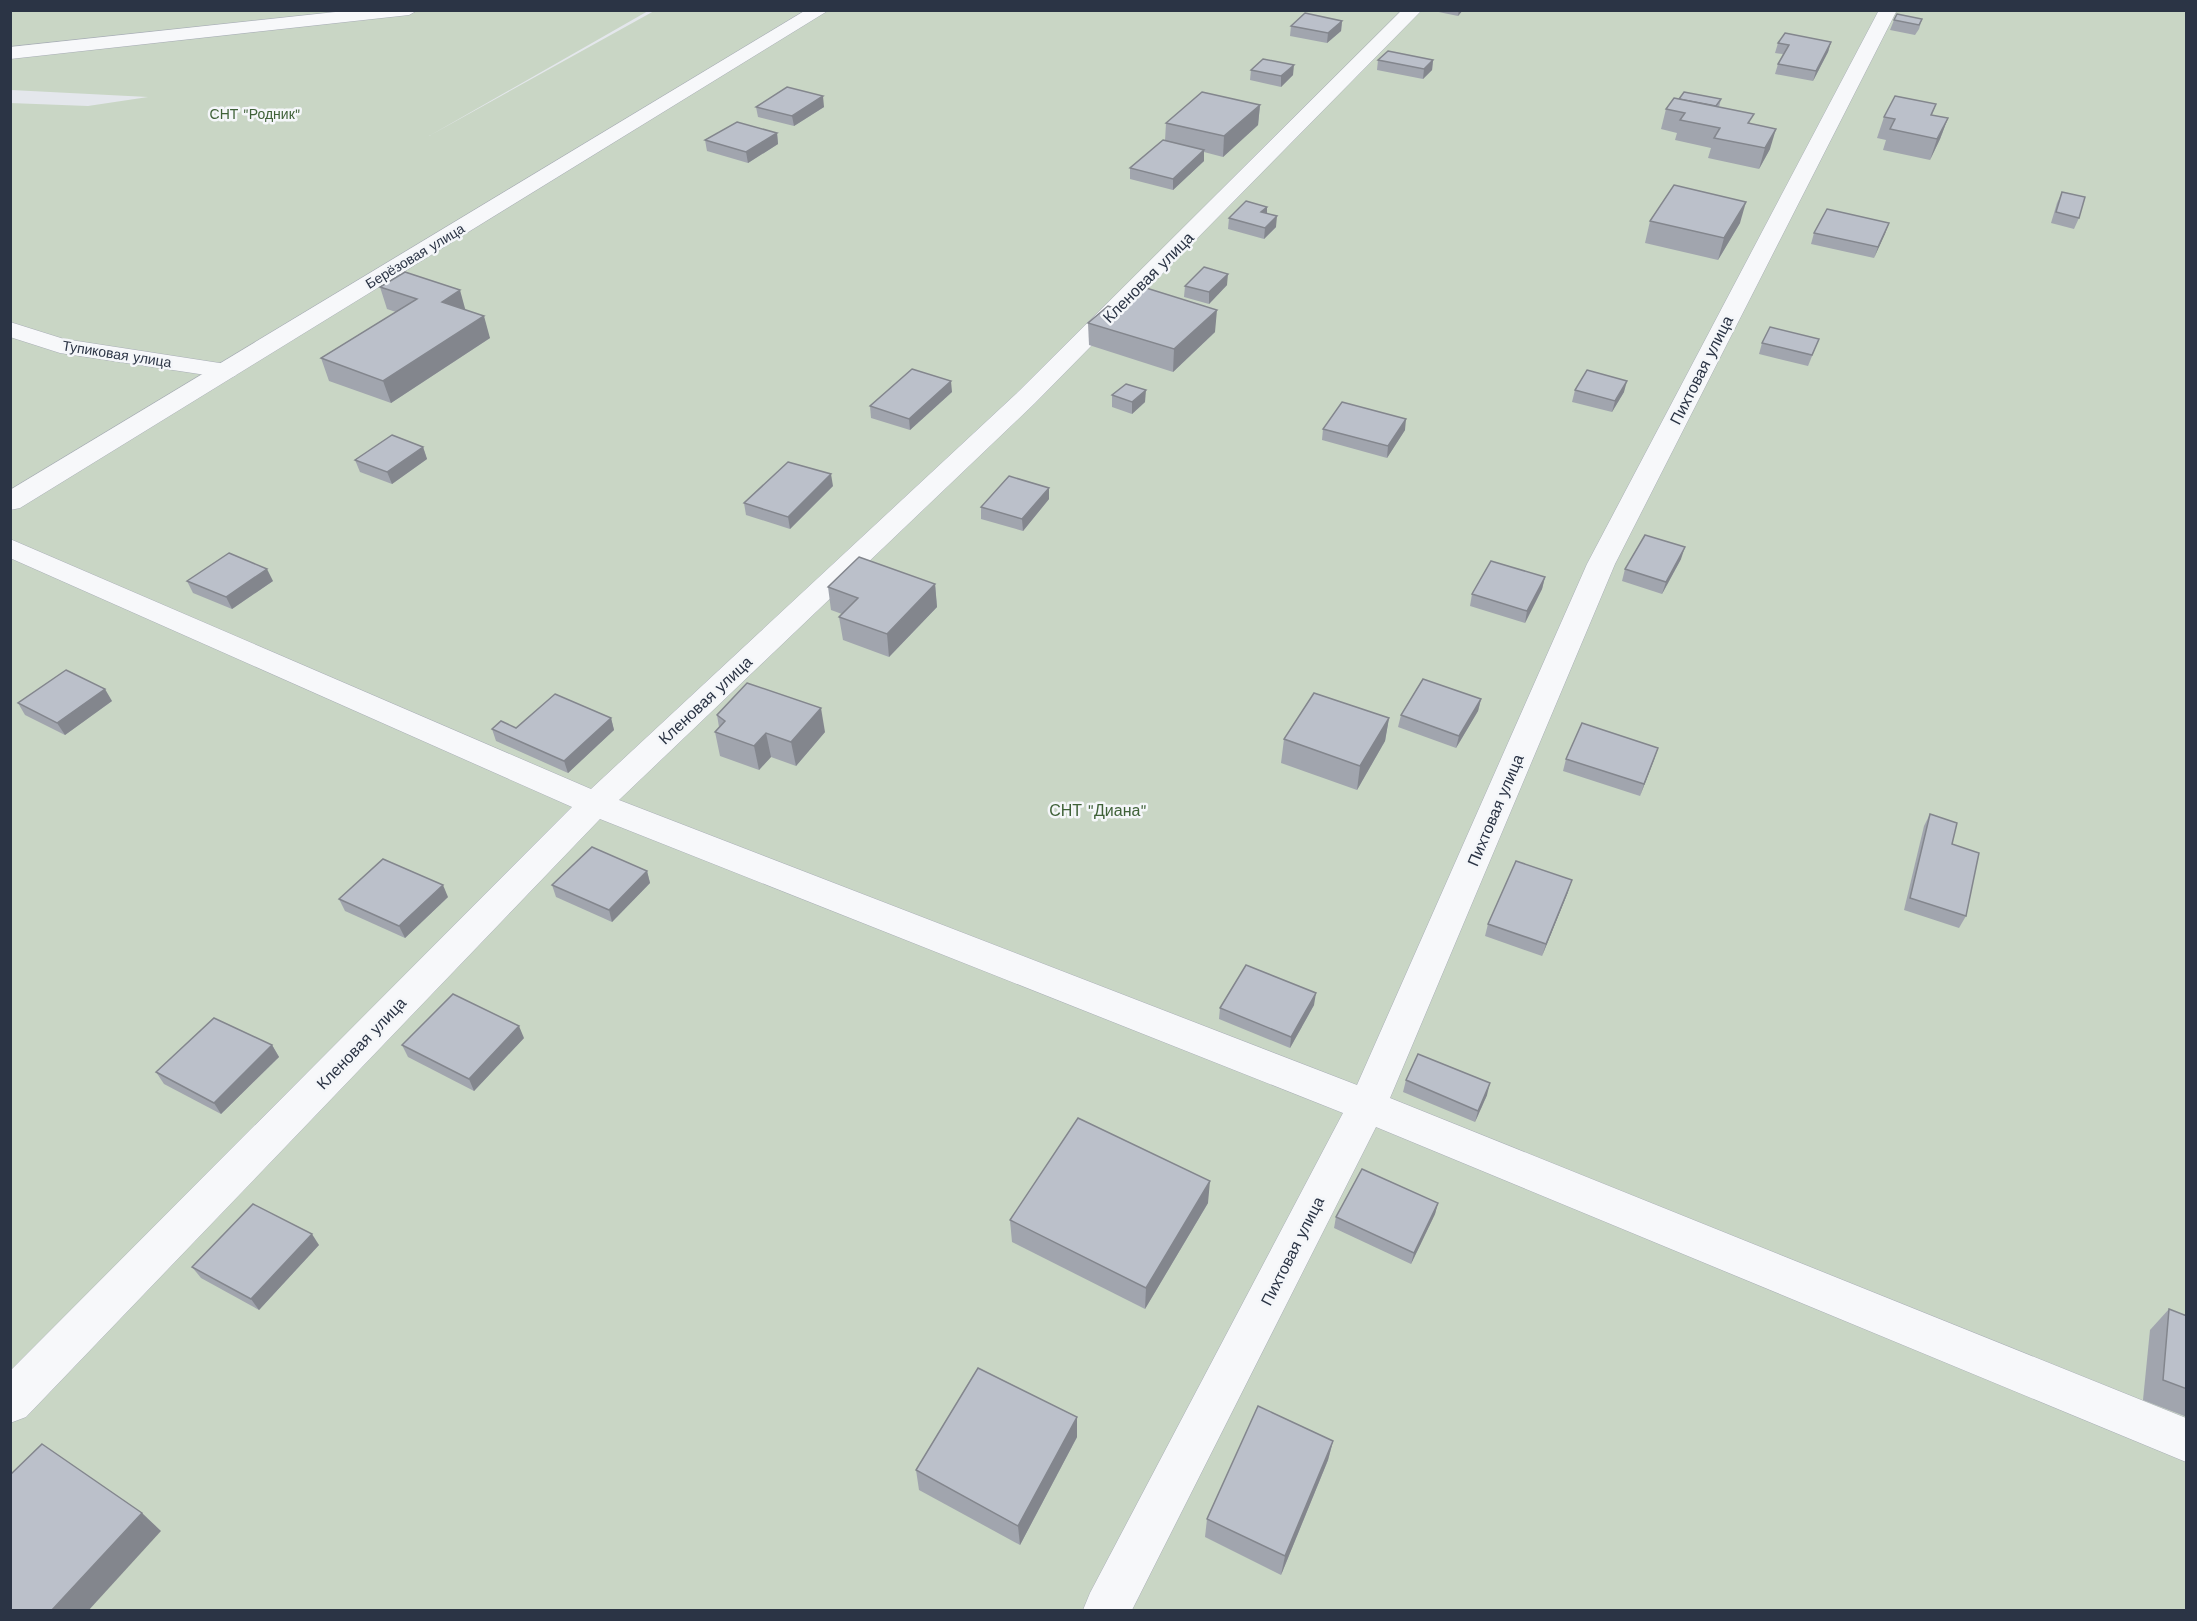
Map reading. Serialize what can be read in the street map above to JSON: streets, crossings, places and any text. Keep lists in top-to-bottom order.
{
  "streets": {
    "street": [
      "Берёзовая улица",
      "Кленовая улица",
      "Тупиковая улица",
      "Пихтовая улица"
    ]
  },
  "crossings": [
    ["Берёзовая улица", "Тупиковая улица"]
  ],
  "parks": ["СНТ \"Родник\"", "СНТ \"Диана\""]
}
